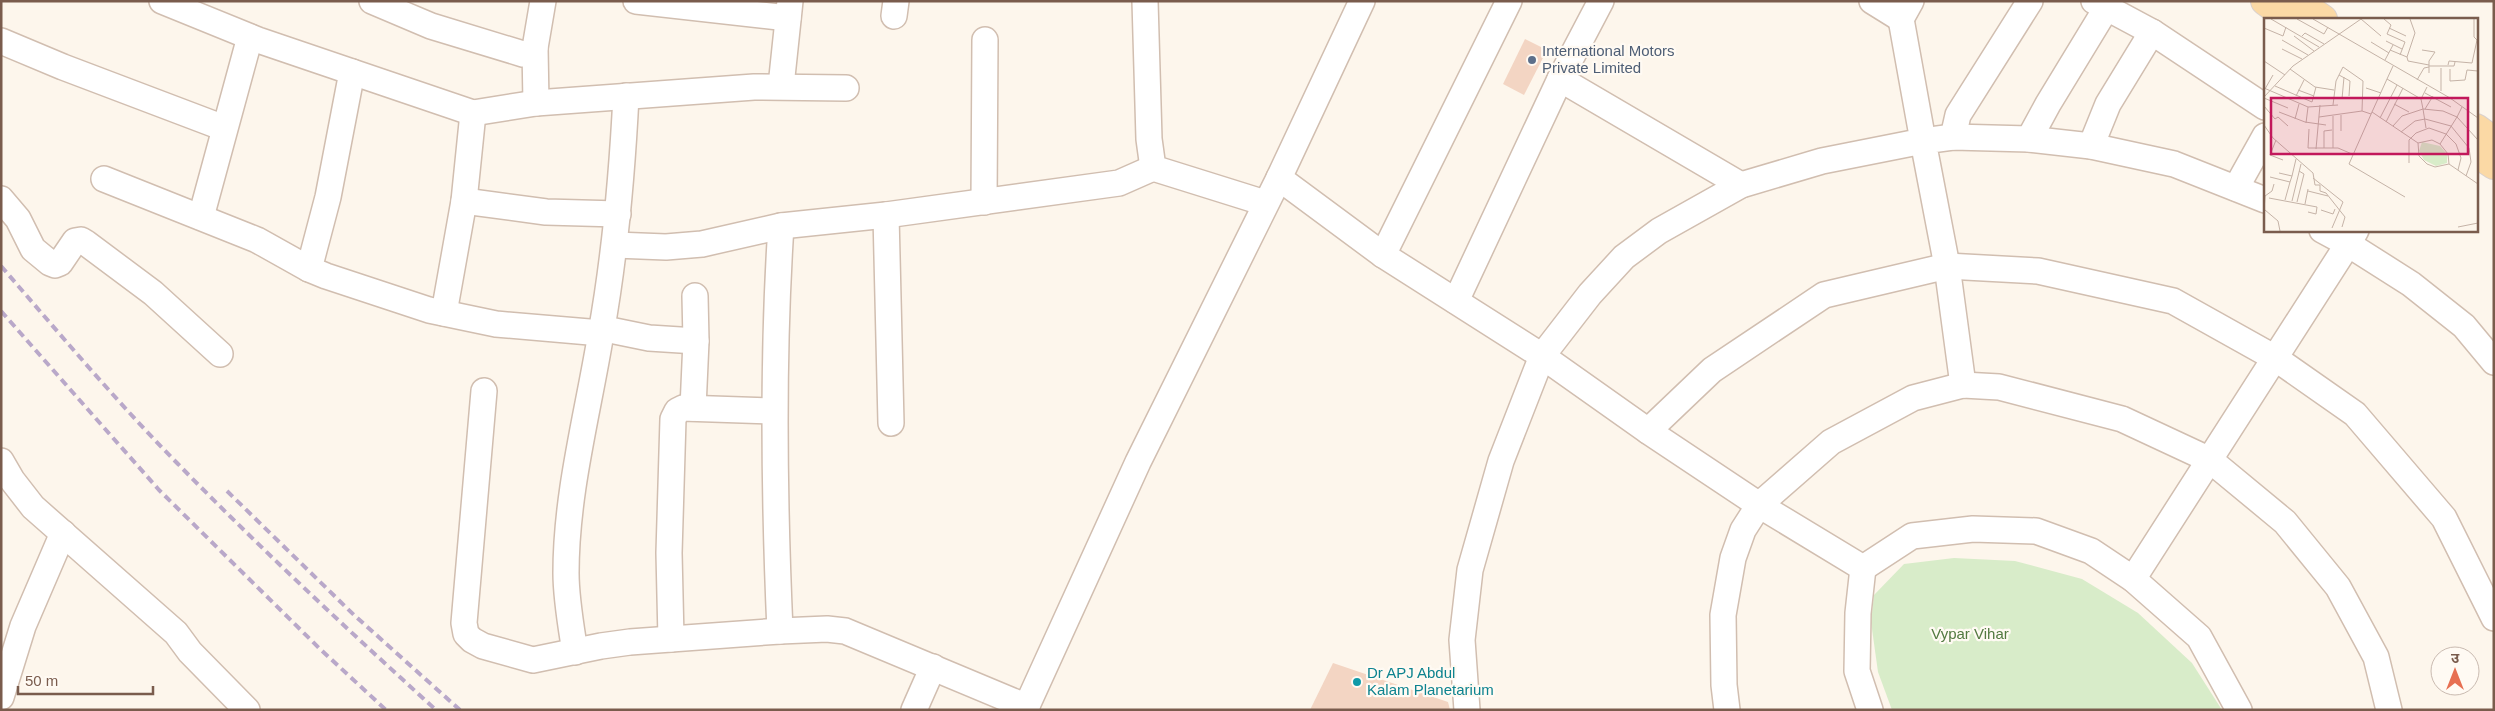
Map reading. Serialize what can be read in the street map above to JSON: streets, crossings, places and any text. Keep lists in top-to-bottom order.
{
  "parks": ["Vypar Vihar"],
  "places": ["International Motors Private Limited", "Dr APJ Abdul Kalam Planetarium"],
  "scale_bar": "50 m",
  "north": "top"
}
